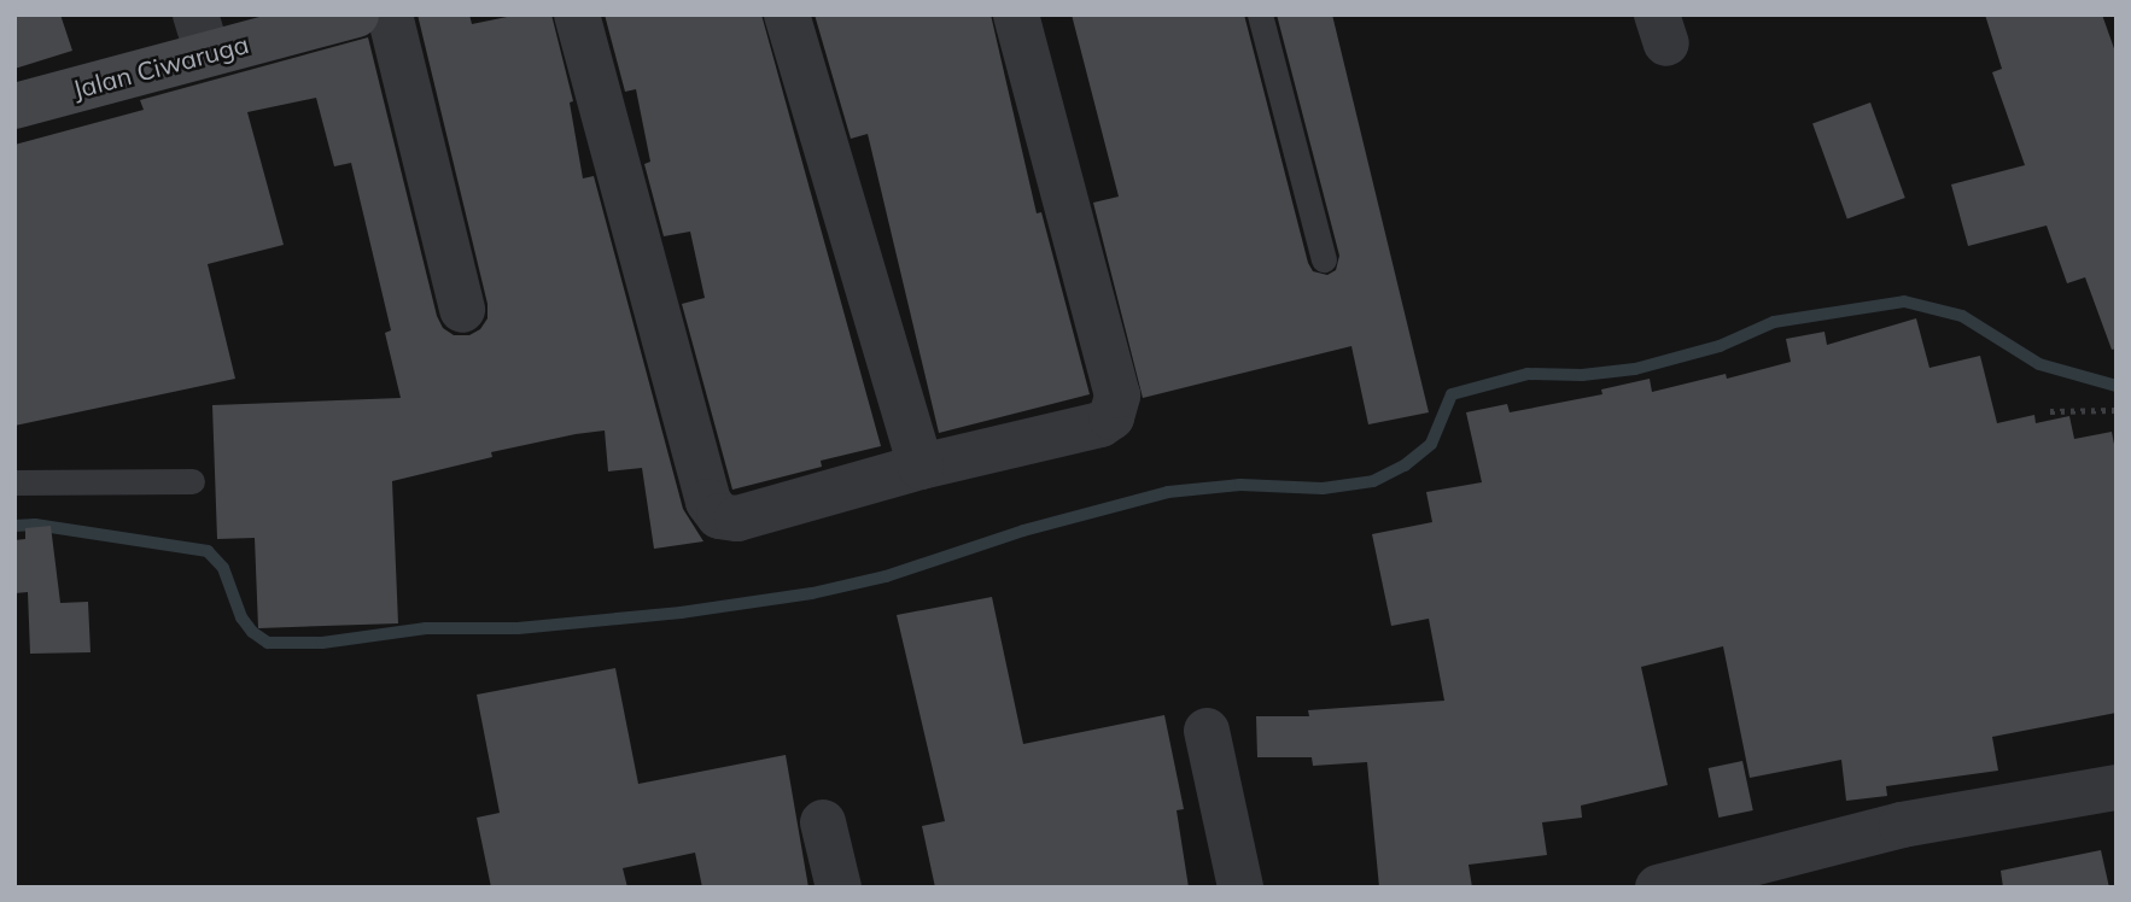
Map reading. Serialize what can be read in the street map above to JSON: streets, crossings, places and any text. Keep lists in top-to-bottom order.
{
  "streets": {
    "street": ["Jalan Ciwaruga"]
  }
}
